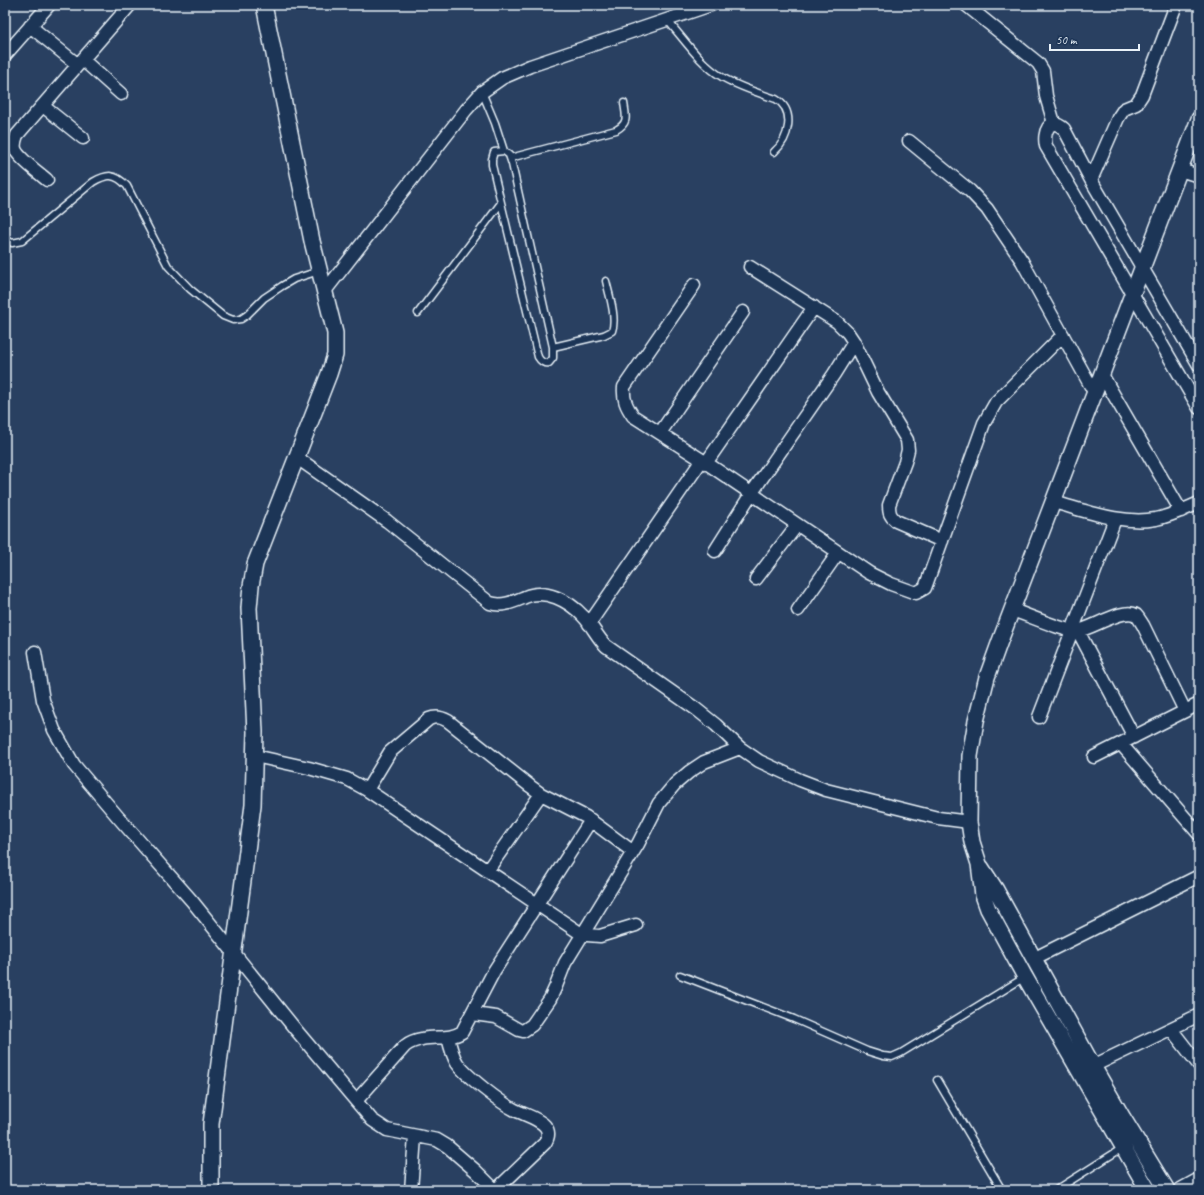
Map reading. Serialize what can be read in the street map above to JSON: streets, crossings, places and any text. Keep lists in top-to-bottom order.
{
  "scale_bar": "50 m"
}
